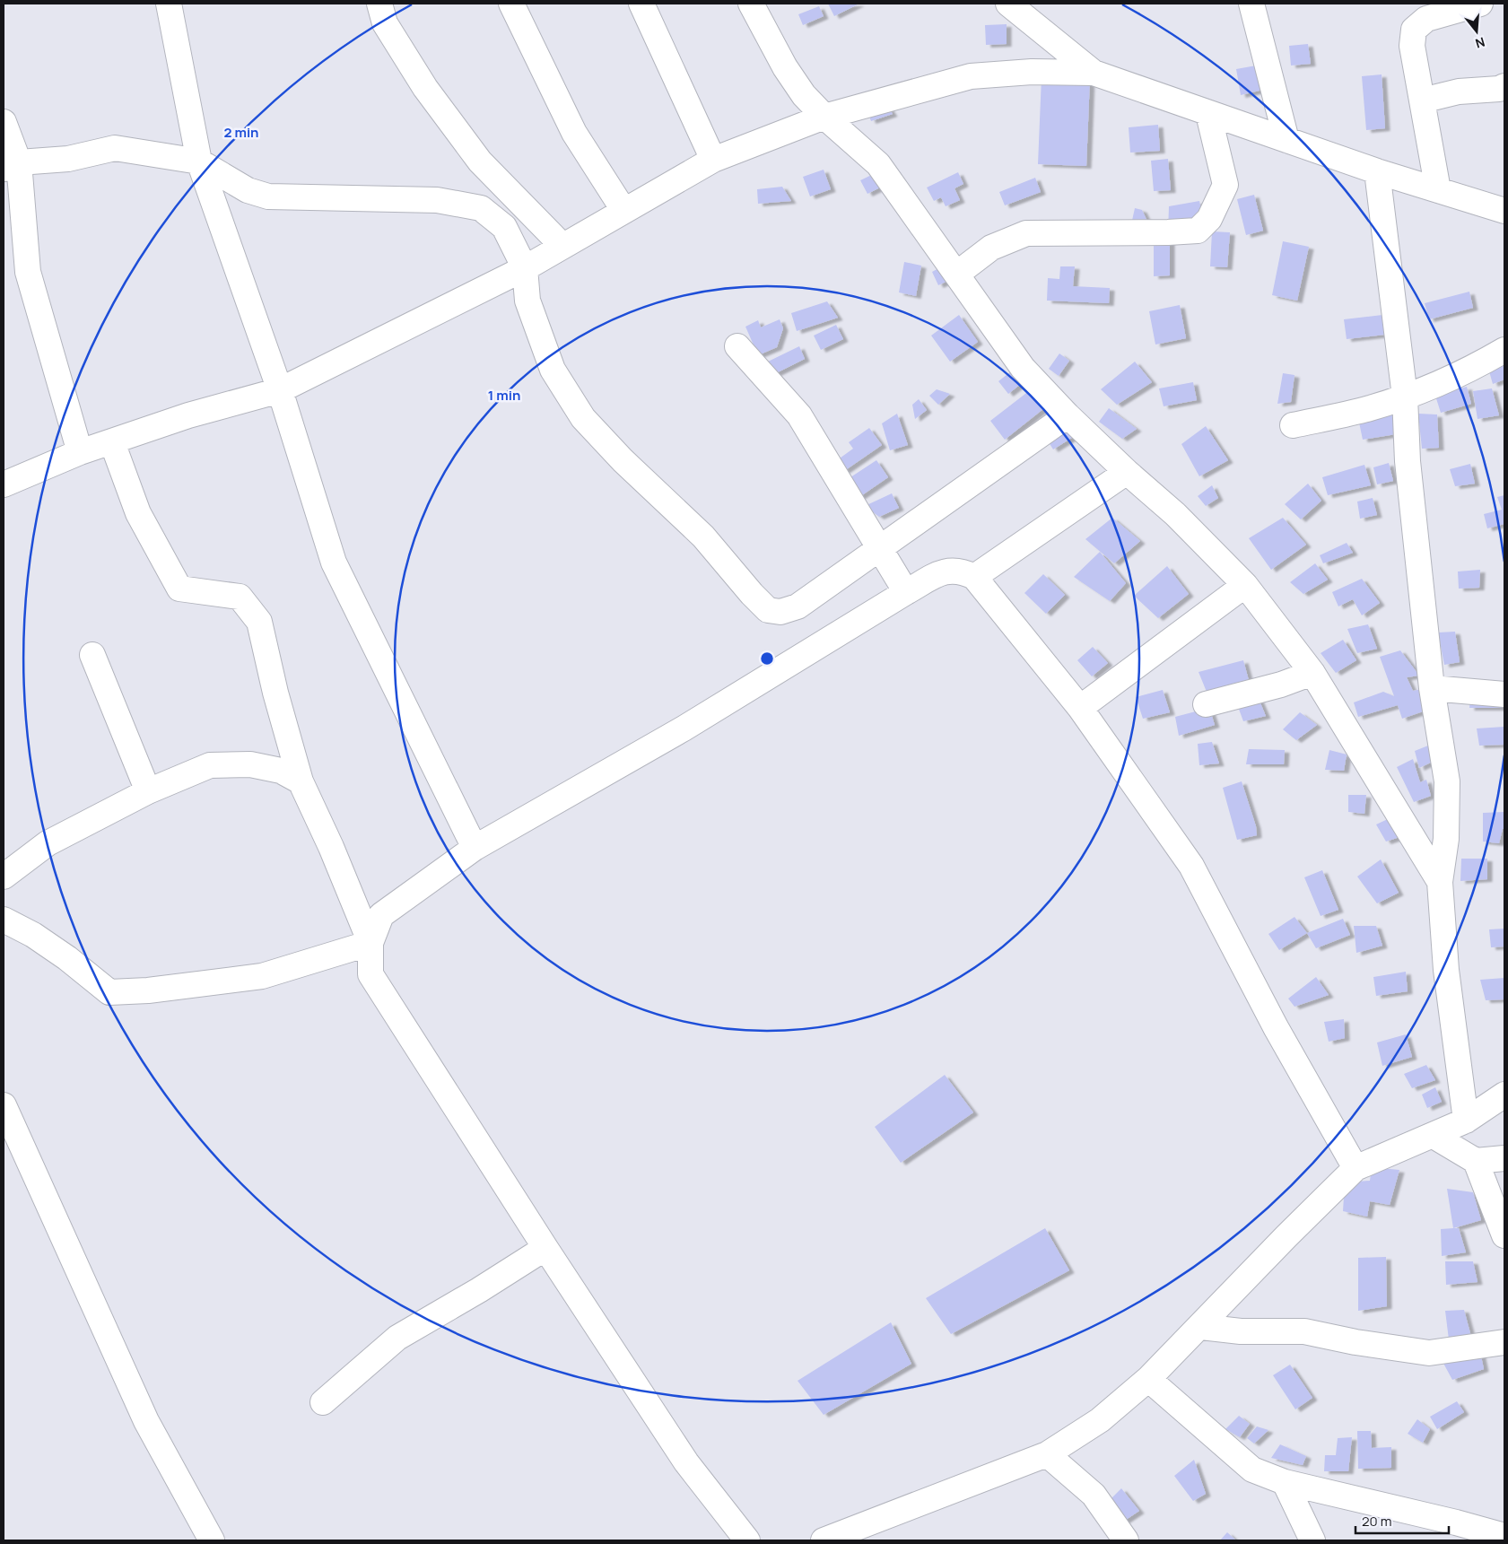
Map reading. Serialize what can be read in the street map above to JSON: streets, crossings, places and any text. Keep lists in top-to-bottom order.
{
  "scale_bar": "20 m",
  "north": "bottom",
  "rings": ["2 min", "1 min"]
}
